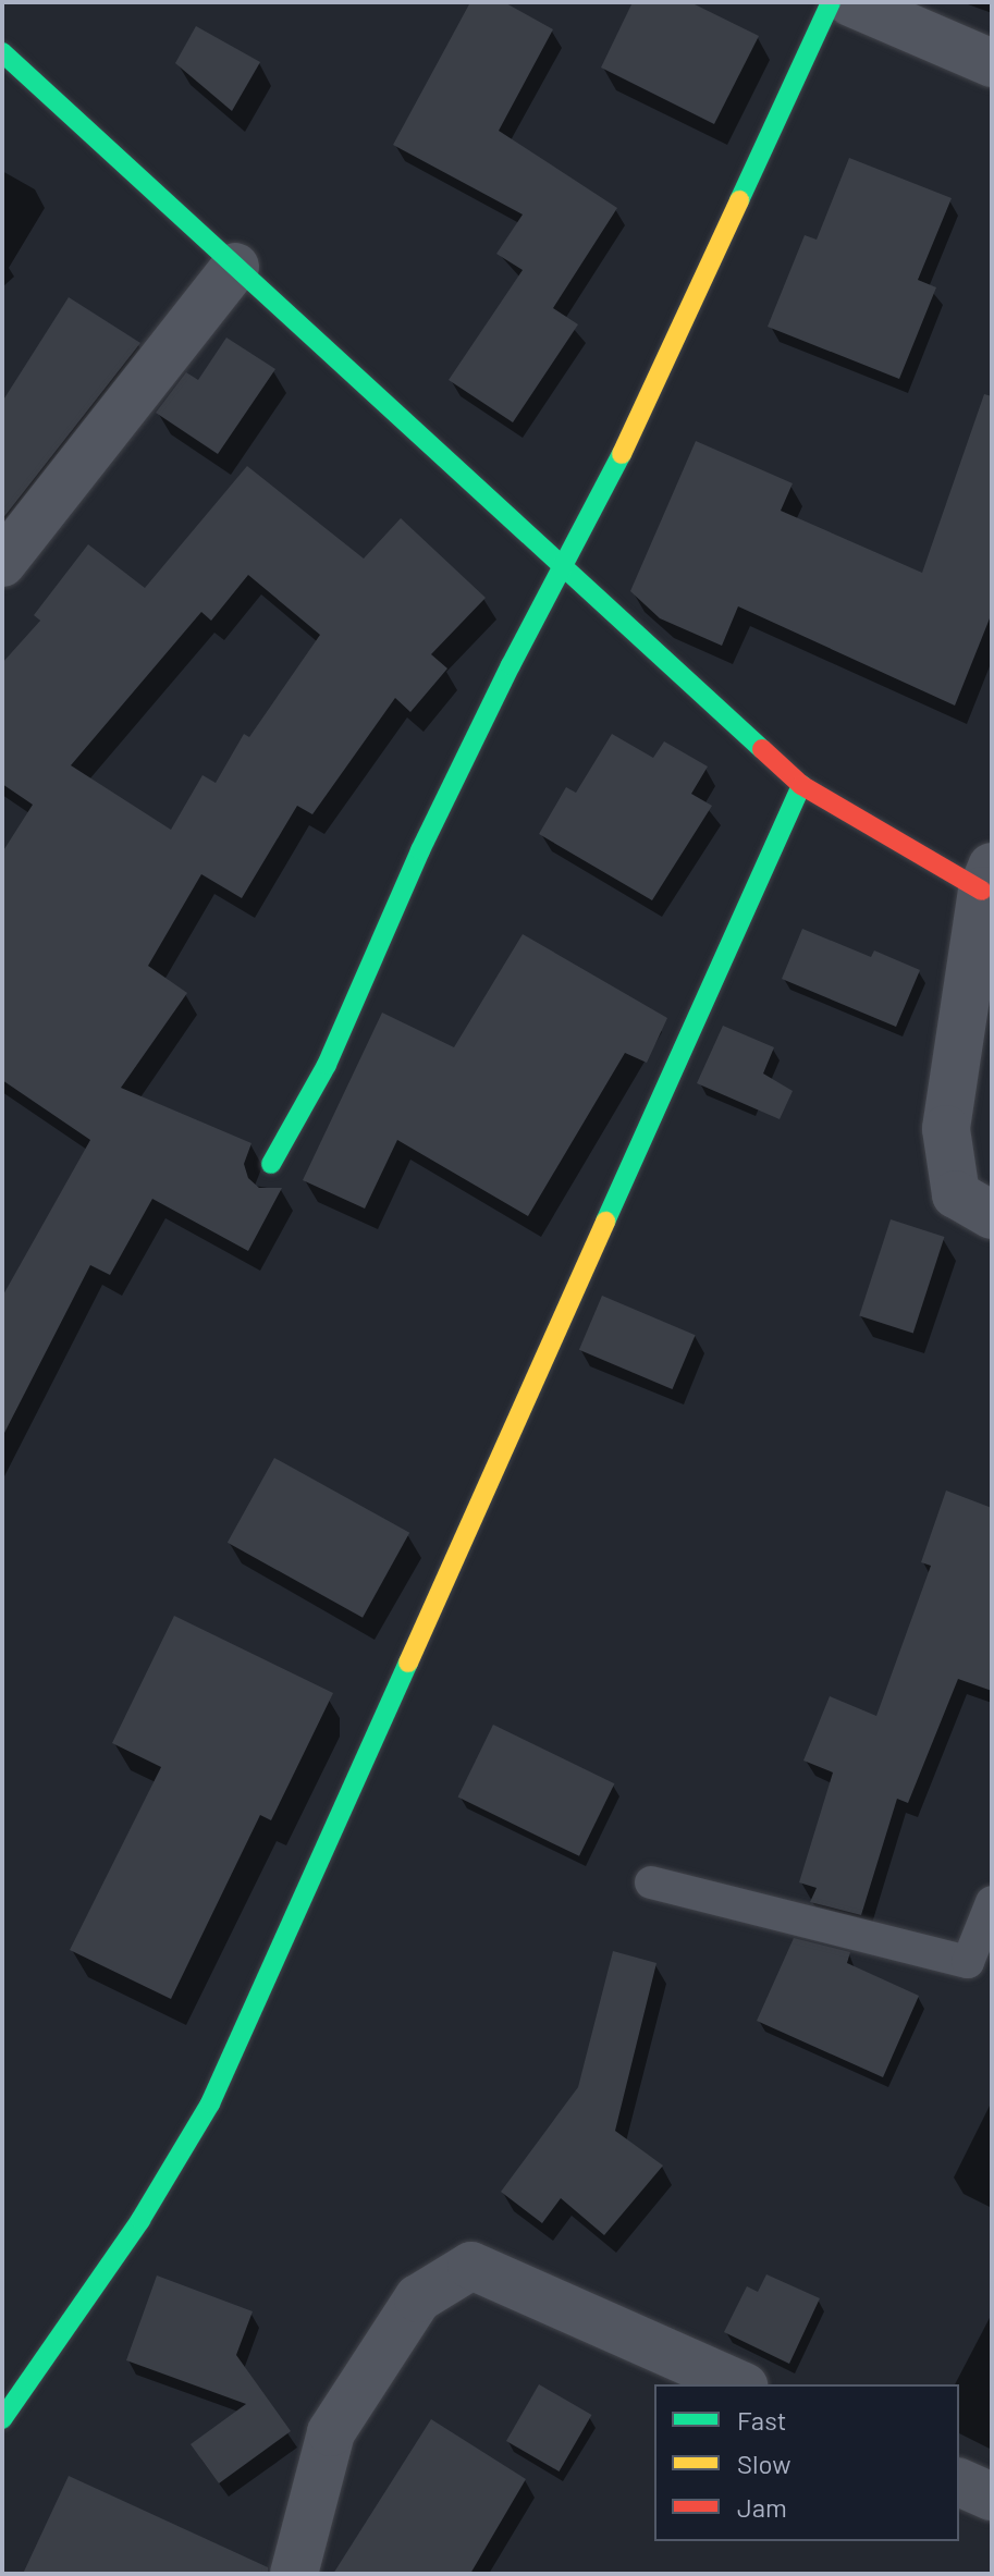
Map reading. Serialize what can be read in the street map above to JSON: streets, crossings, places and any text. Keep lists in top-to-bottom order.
{
  "legend": ["Fast", "Slow", "Jam"]
}
